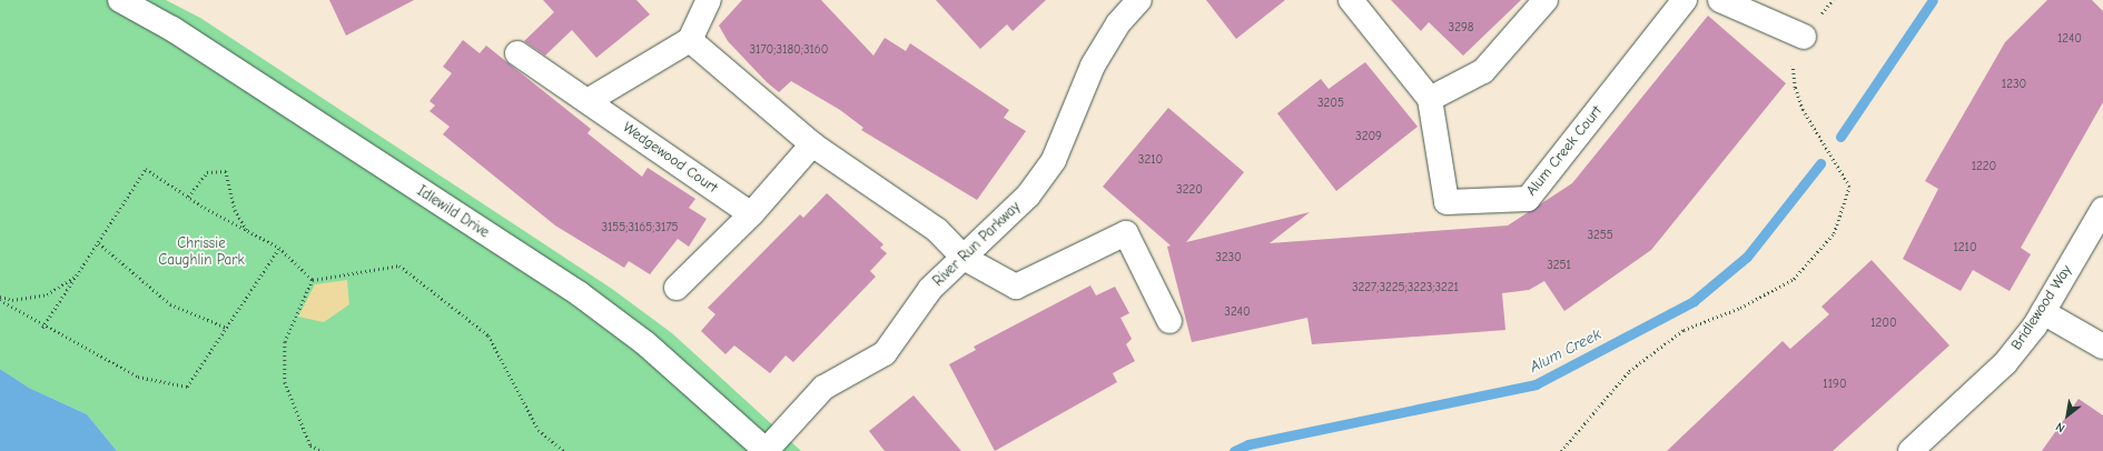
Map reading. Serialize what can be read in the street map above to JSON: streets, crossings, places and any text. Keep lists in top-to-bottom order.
{
  "streets": {
    "street": [
      "Alum Creek Court",
      "Wedgewood Court",
      "Idlewild Drive",
      "River Run Parkway",
      "Bridlewood Way"
    ]
  },
  "crossings": [
    ["Idlewild Drive", "River Run Parkway"]
  ],
  "water": ["Alum Creek"],
  "parks": ["Chrissie Caughlin Park"],
  "house_numbers": [
    "3298",
    "1240",
    "3170;3180;3160",
    "1230",
    "3205",
    "3209",
    "3210",
    "1220",
    "3220",
    "3155;3165;3175",
    "3255",
    "1210",
    "3230",
    "3251",
    "3227;3225;3223;3221",
    "3240",
    "1200",
    "1190"
  ],
  "north": "bottom left"
}
